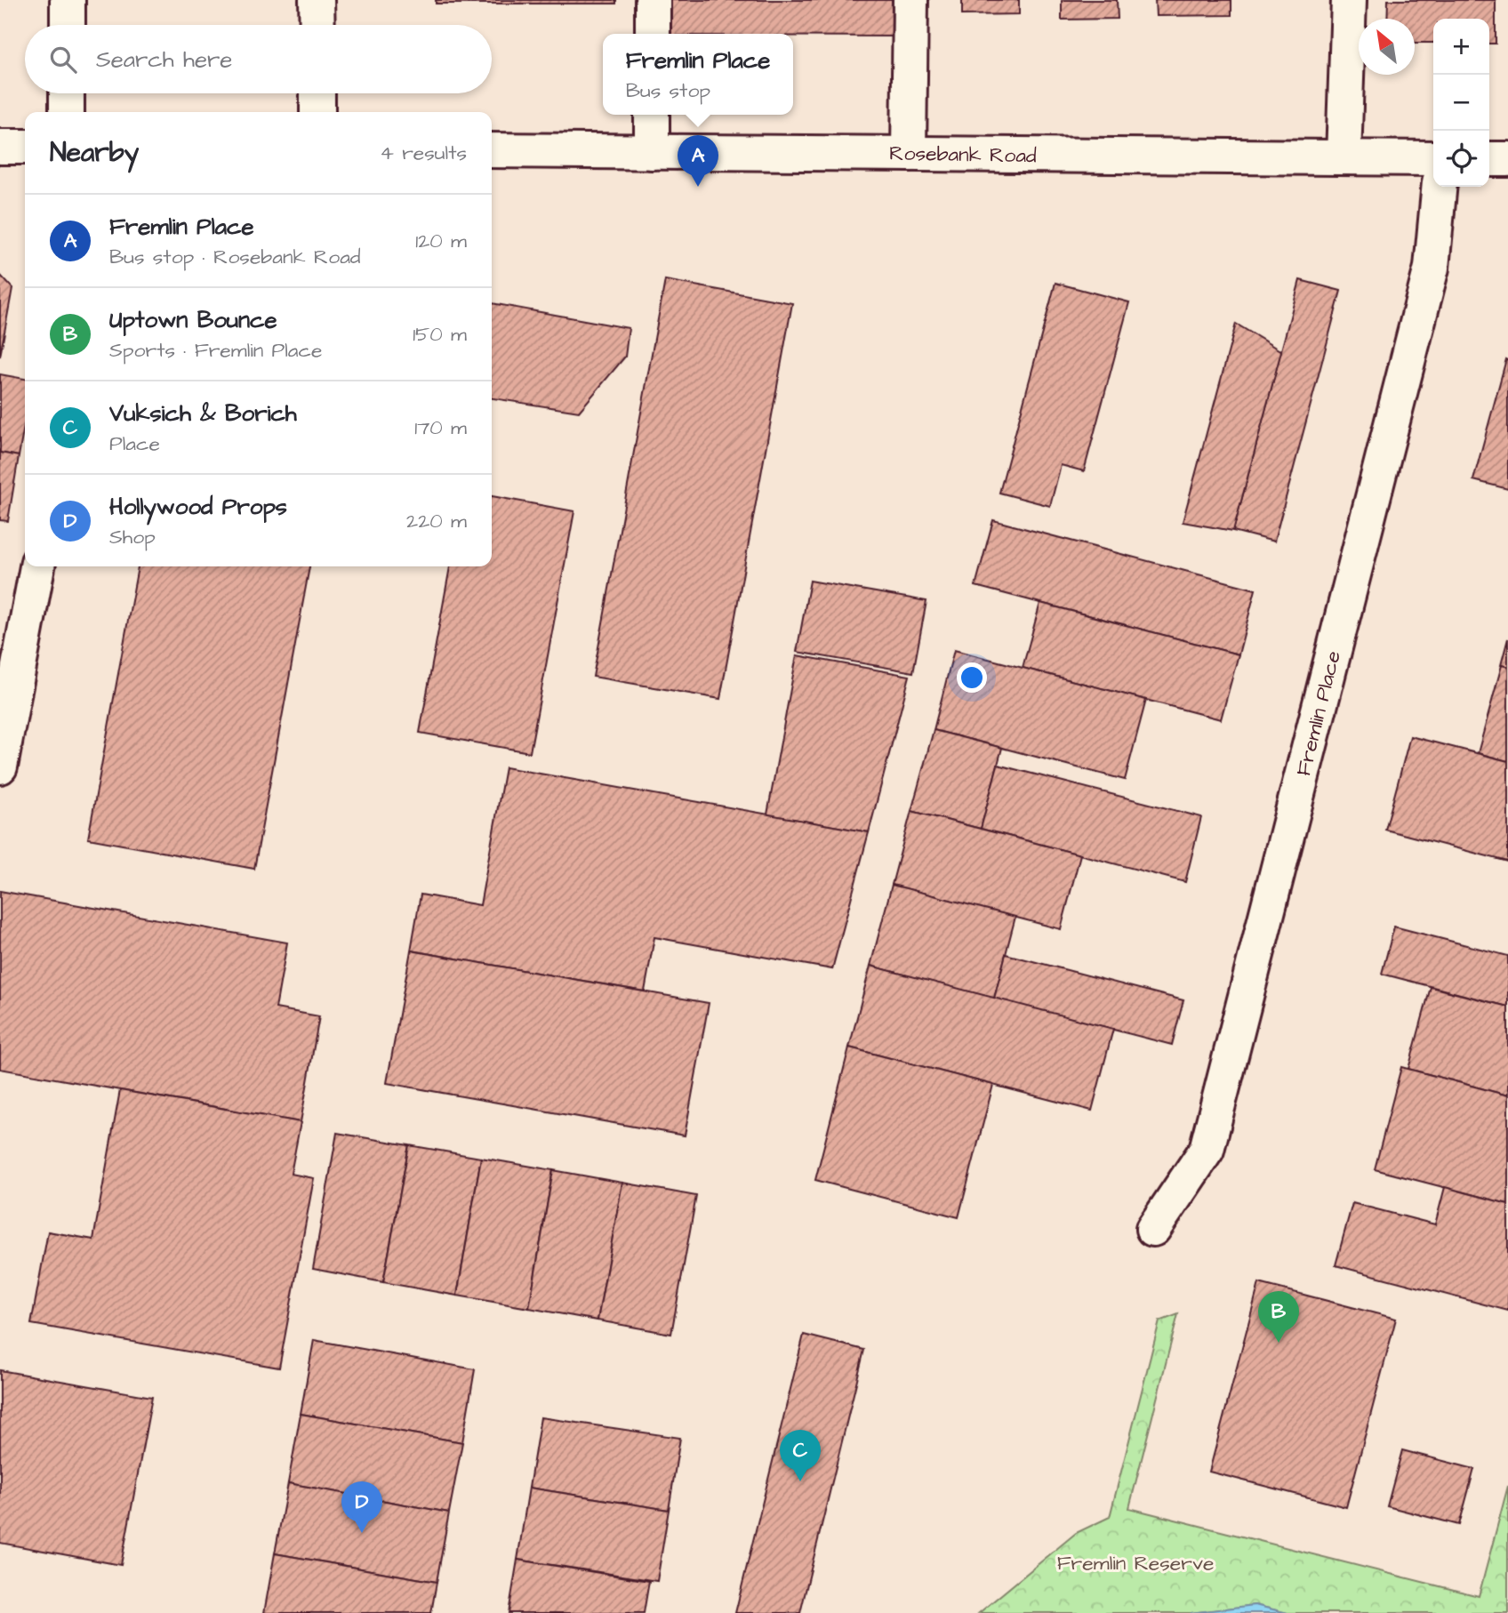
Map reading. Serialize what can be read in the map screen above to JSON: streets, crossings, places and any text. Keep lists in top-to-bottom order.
{
  "streets": {
    "street": ["Rosebank Road", "Fremlin Place"]
  },
  "parks": ["Fremlin Reserve"],
  "north": "top left",
  "page": {
    "map_buttons": ["+", "−"],
    "search": "Search here",
    "popup": ["Fremlin Place", "Bus stop"],
    "heading": ["Nearby", "4 results"],
    "pins": [
      "A",
      "B",
      "C",
      "D"
    ],
    "list": [
      {
        "mark": "A",
        "name": "Fremlin Place",
        "note": "Bus stop · Rosebank Road",
        "value": "120 m"
      },
      {
        "mark": "B",
        "name": "Uptown Bounce",
        "note": "Sports · Fremlin Place",
        "value": "150 m"
      },
      {
        "mark": "C",
        "name": "Vuksich & Borich",
        "note": "Place",
        "value": "170 m"
      },
      {
        "mark": "D",
        "name": "Hollywood Props",
        "note": "Shop",
        "value": "220 m"
      }
    ]
  }
}
